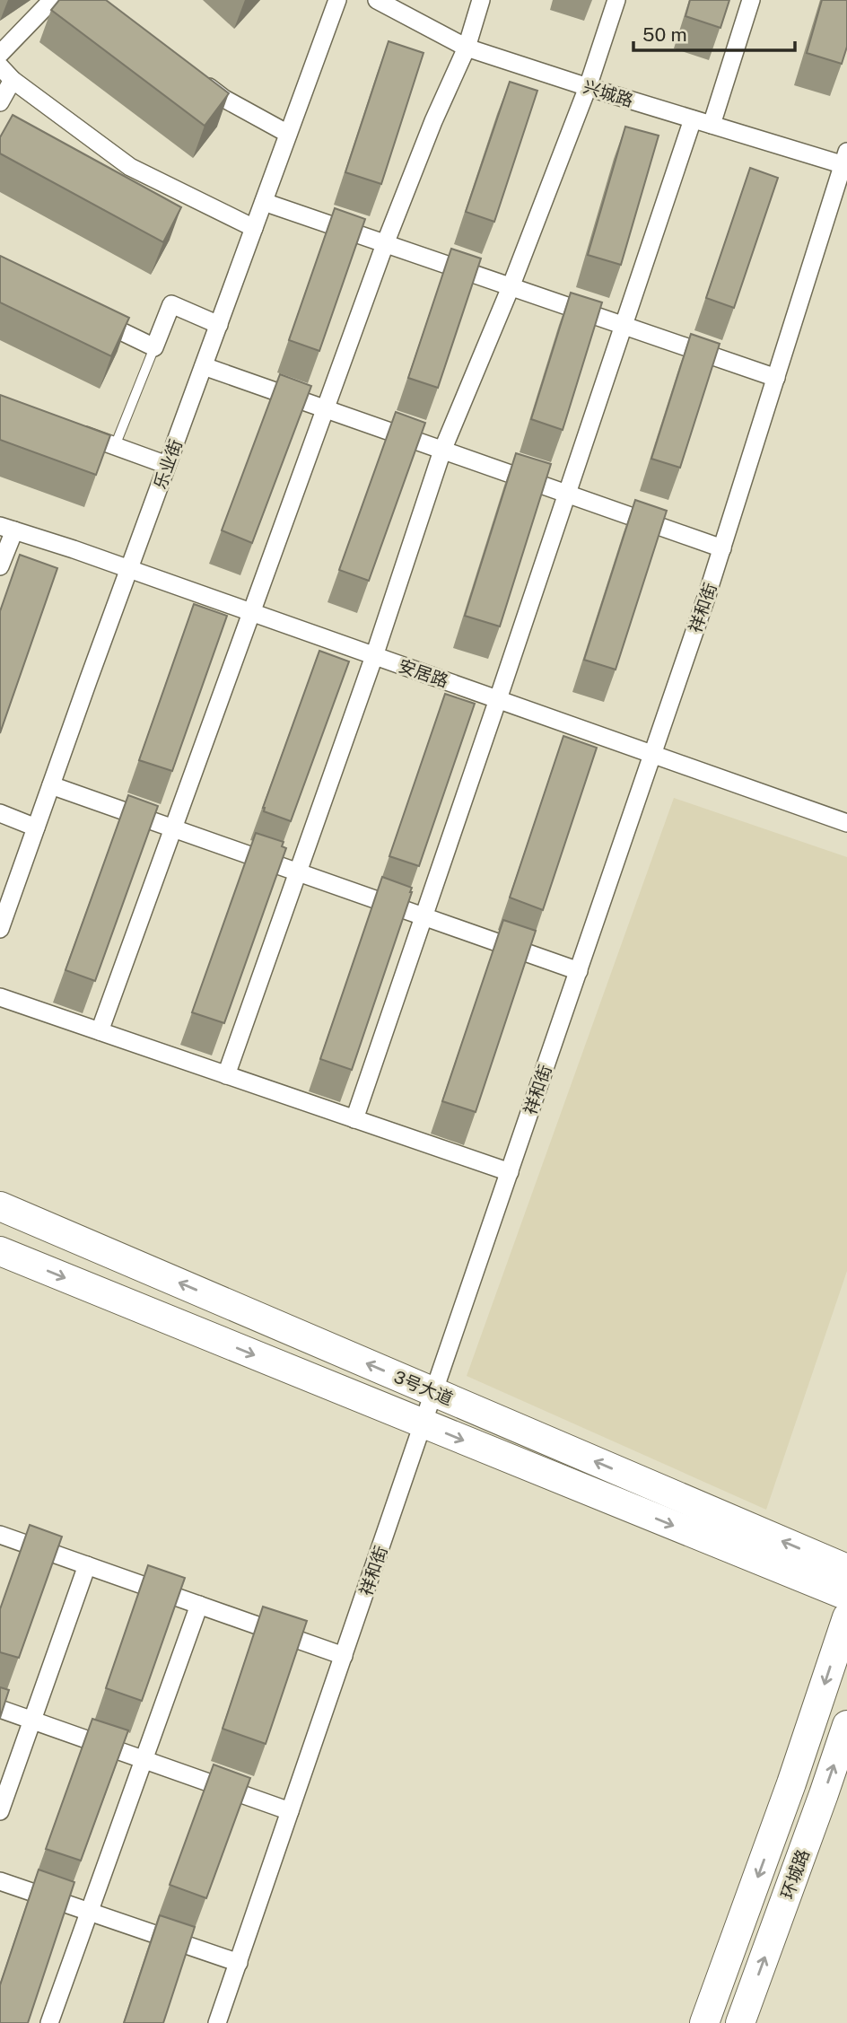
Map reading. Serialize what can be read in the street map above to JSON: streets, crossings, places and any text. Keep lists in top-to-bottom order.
{
  "streets": {
    "main road": ["3号大道", "环城路"],
    "street": [
      "兴城路",
      "乐业街",
      "祥和街",
      "安居路"
    ]
  },
  "crossings": [
    ["兴城路", "祥和街"],
    ["乐业街", "安居路"],
    ["祥和街", "安居路"],
    ["祥和街", "3号大道"]
  ],
  "scale_bar": "50 m"
}
